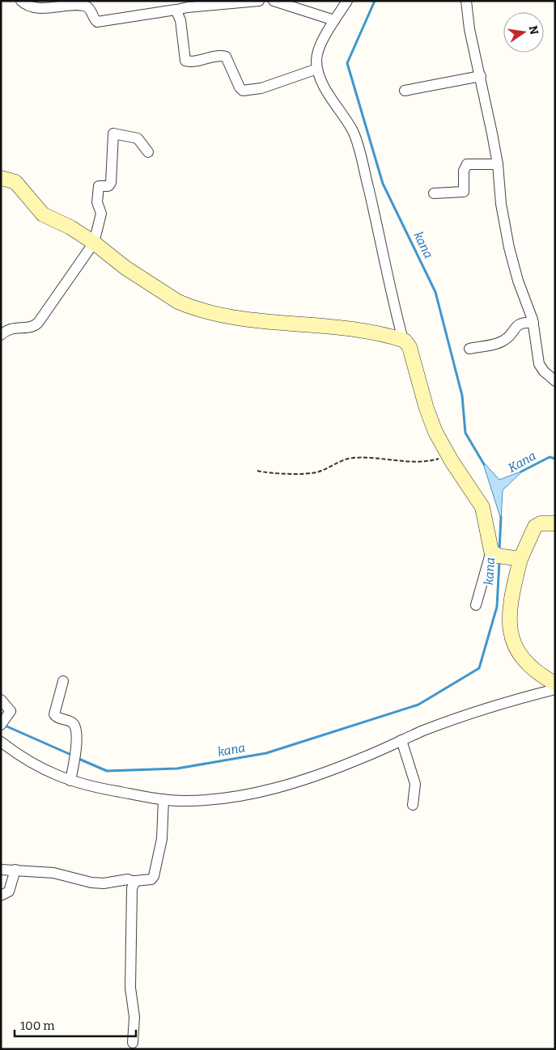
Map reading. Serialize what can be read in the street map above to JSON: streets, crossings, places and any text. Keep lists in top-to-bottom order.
{
  "water": ["kana", "Kana"],
  "scale_bar": "100 m",
  "north": "right"
}
